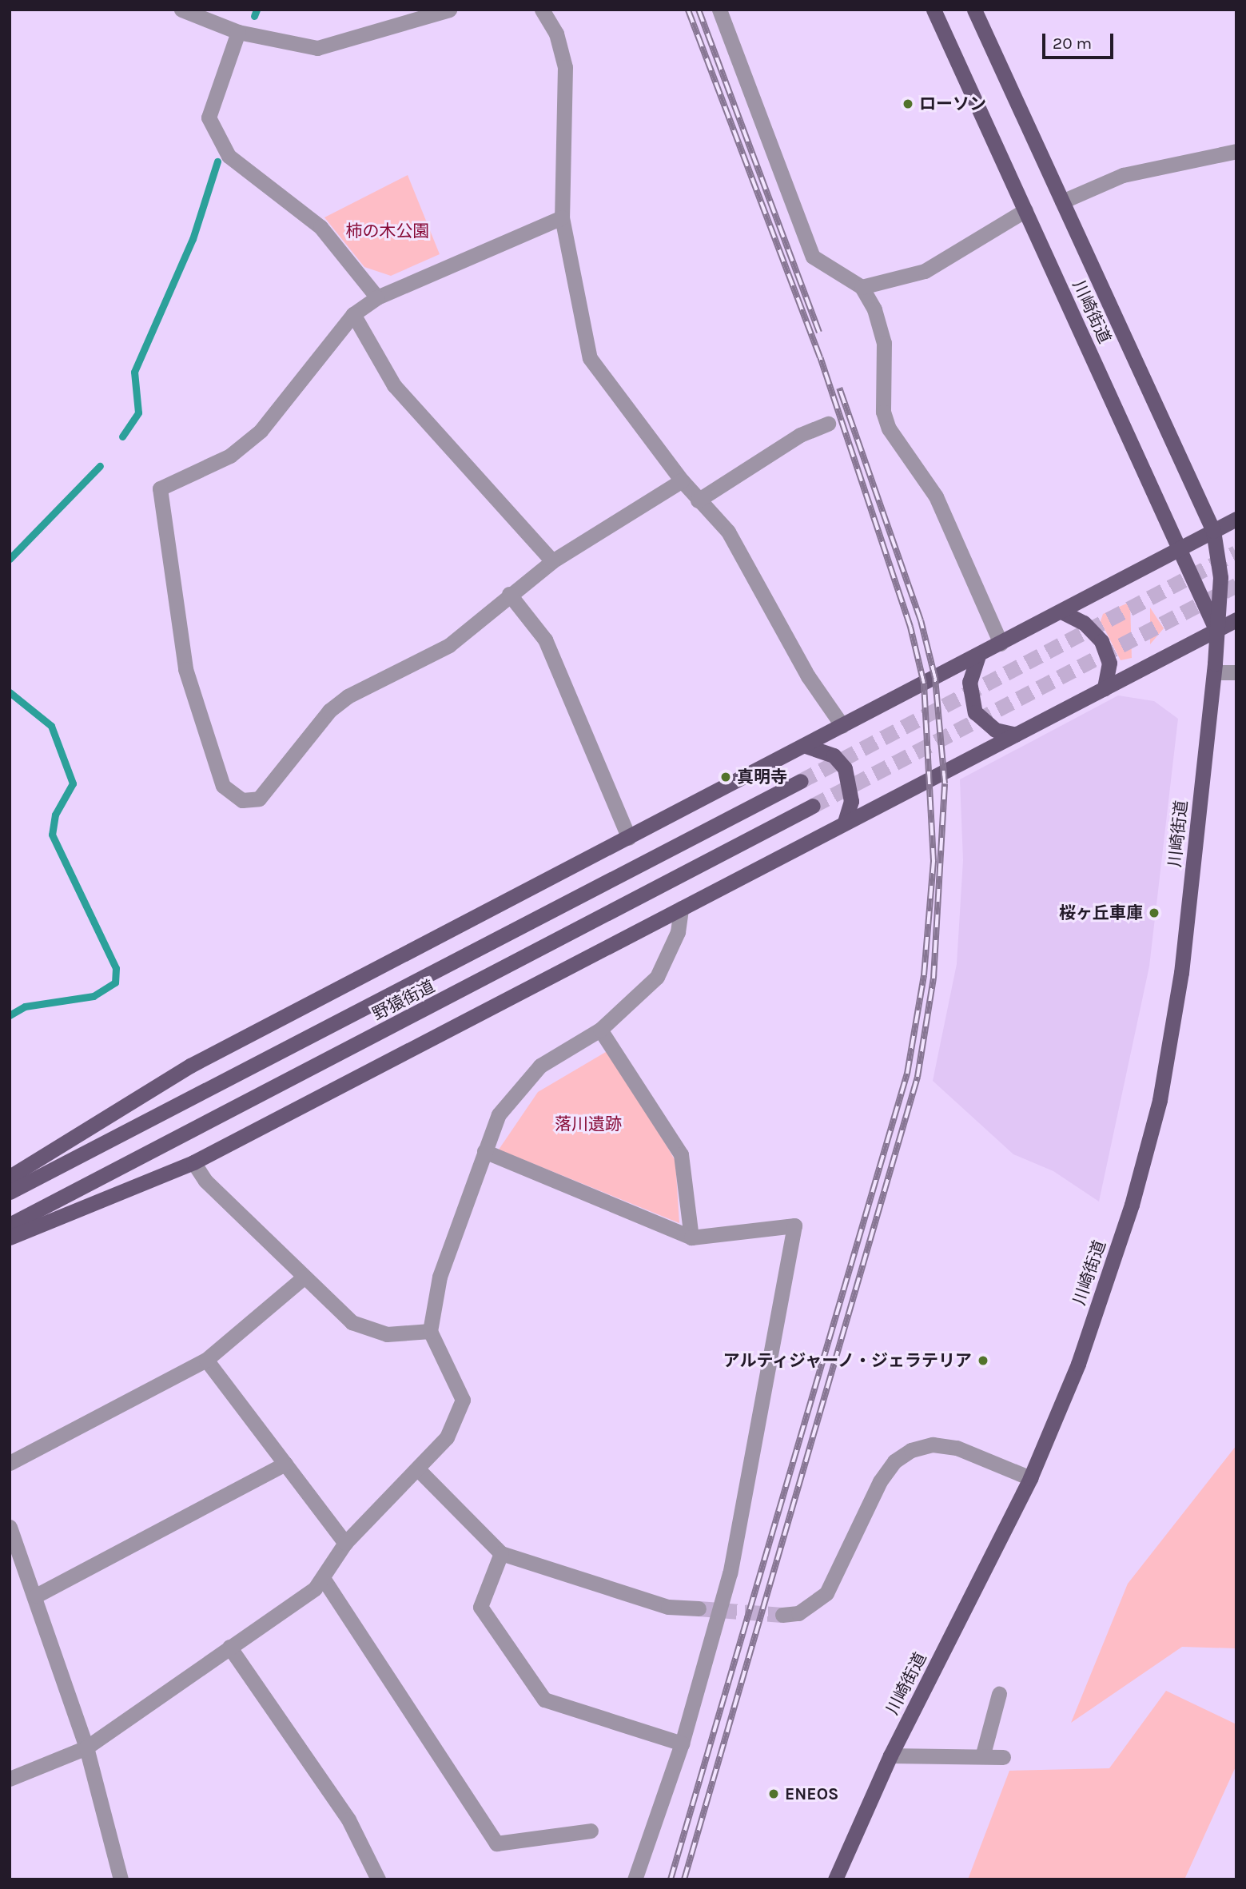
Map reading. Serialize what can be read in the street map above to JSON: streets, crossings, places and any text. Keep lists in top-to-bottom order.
{
  "streets": {
    "main road": ["川崎街道", "野猿街道"]
  },
  "parks": ["柿の木公園", "落川遺跡"],
  "places": [
    "ローソン",
    "真明寺",
    "桜ヶ丘車庫",
    "アルティジャーノ・ジェラテリア",
    "ENEOS"
  ],
  "scale_bar": "20 m"
}
